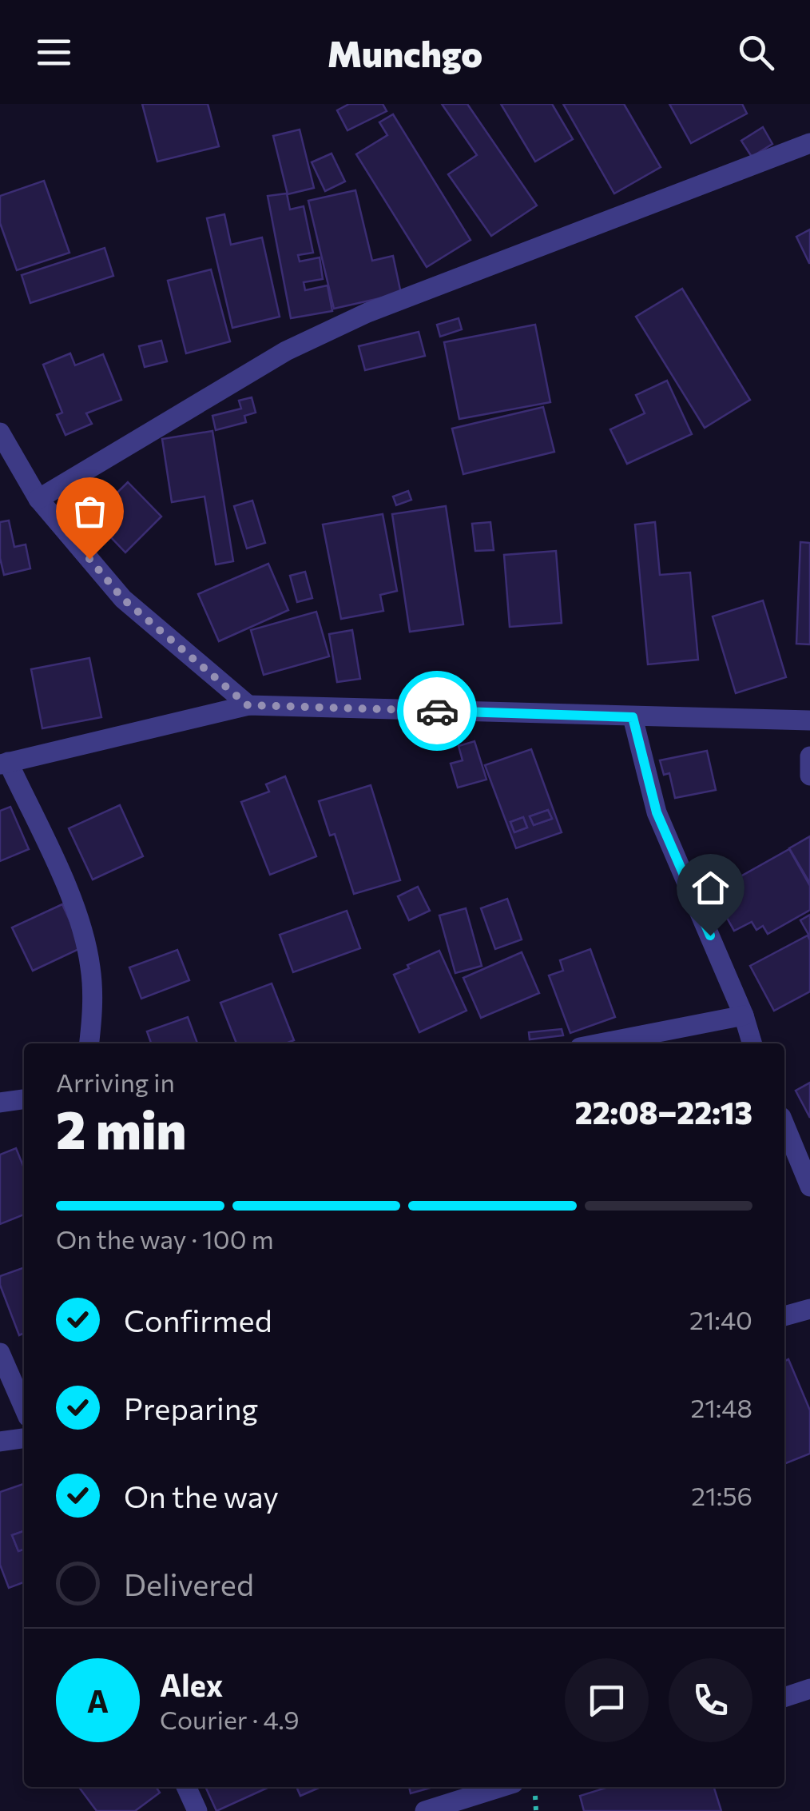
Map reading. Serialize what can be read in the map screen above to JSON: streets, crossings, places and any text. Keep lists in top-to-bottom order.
{
  "page": {
    "header": "Munchgo",
    "heading": ["2 min", "Arriving in", "22:08–22:13"],
    "panel": ["Alex", "Courier · 4.9"],
    "bar": "On the way · 100 m",
    "list": [
      ["Confirmed", "21:40"],
      ["Preparing", "21:48"],
      ["On the way", "21:56"],
      "Delivered"
    ],
    "round": "A"
  }
}
